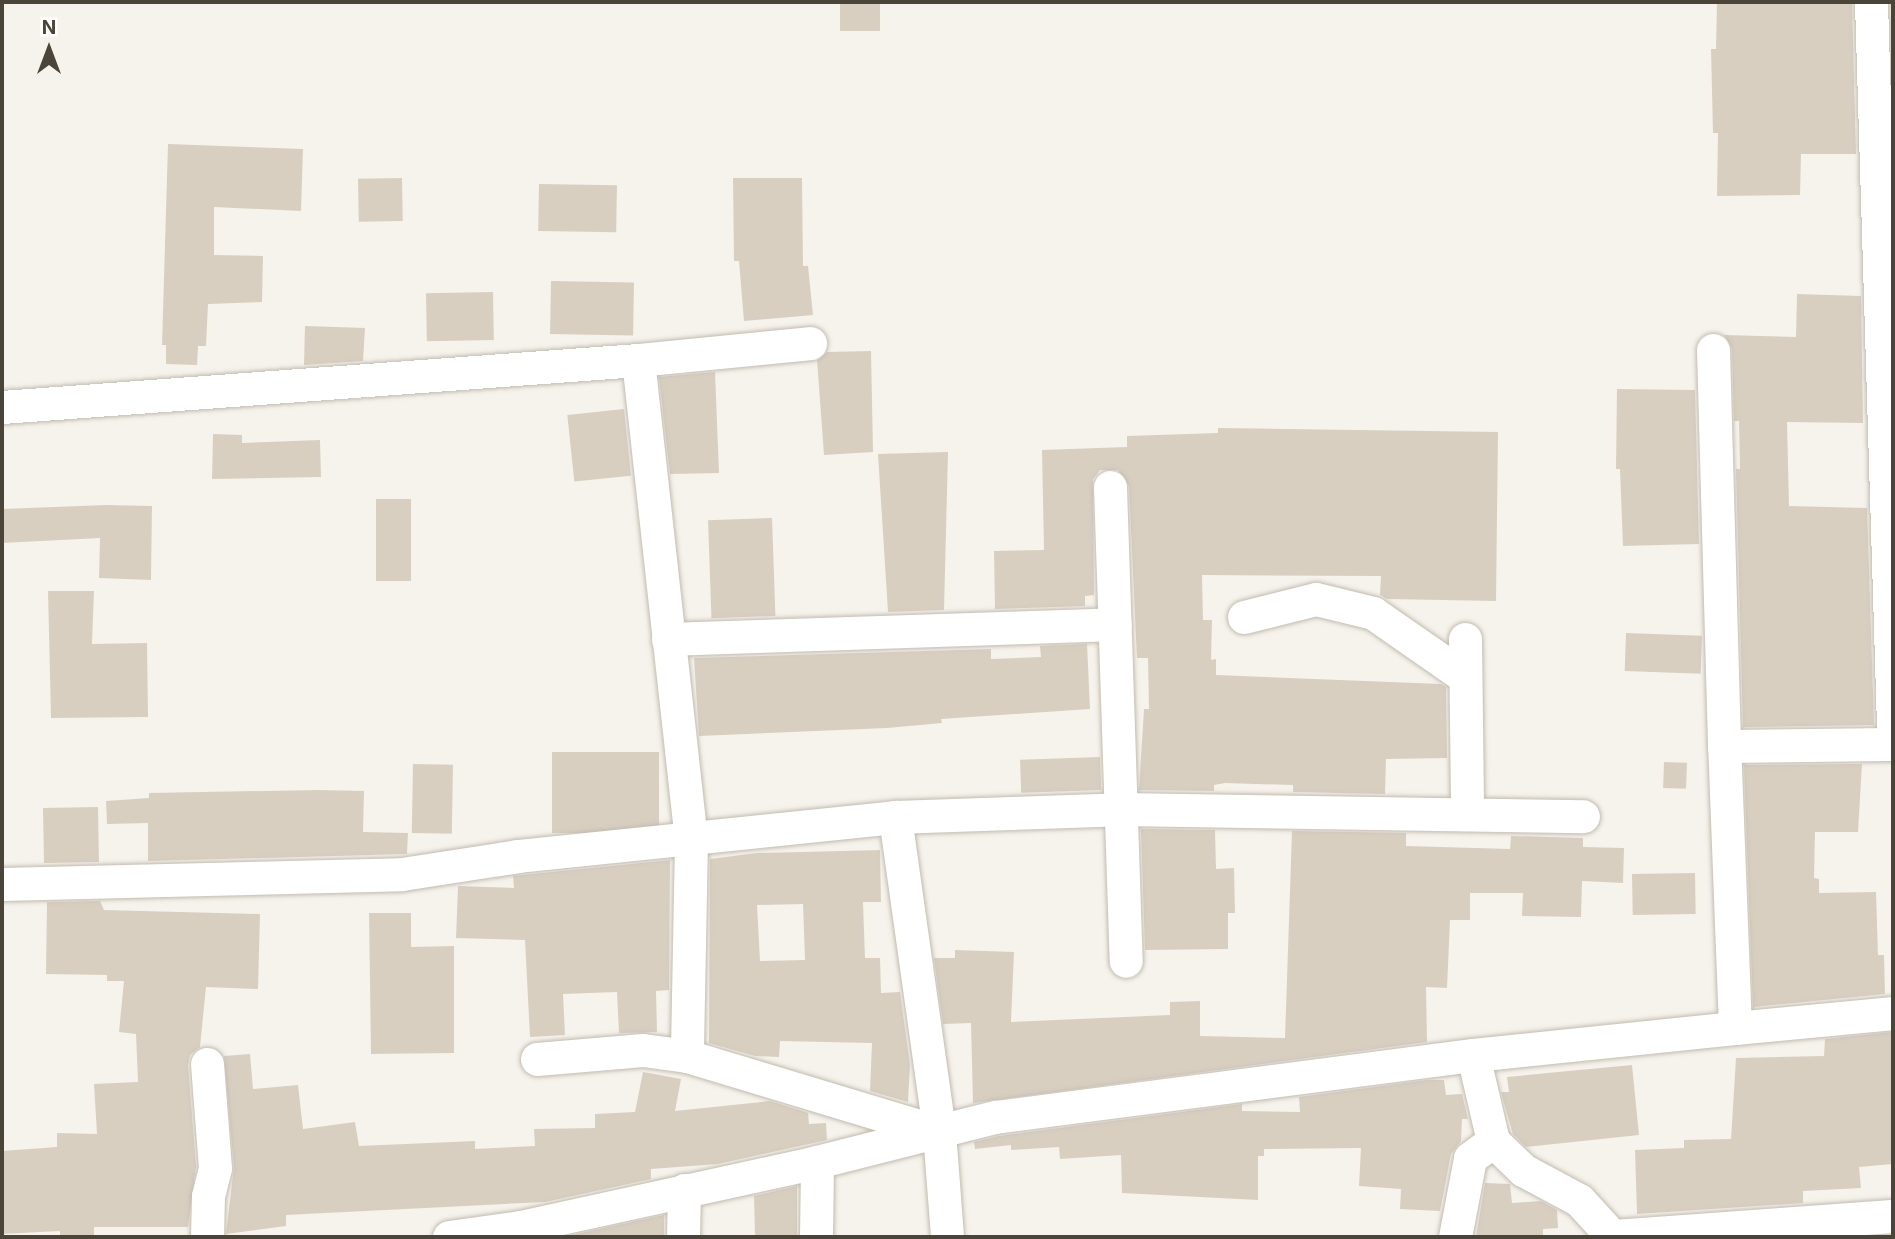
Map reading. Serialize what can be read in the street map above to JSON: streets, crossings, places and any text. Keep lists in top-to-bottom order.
{
  "north": "top"
}
